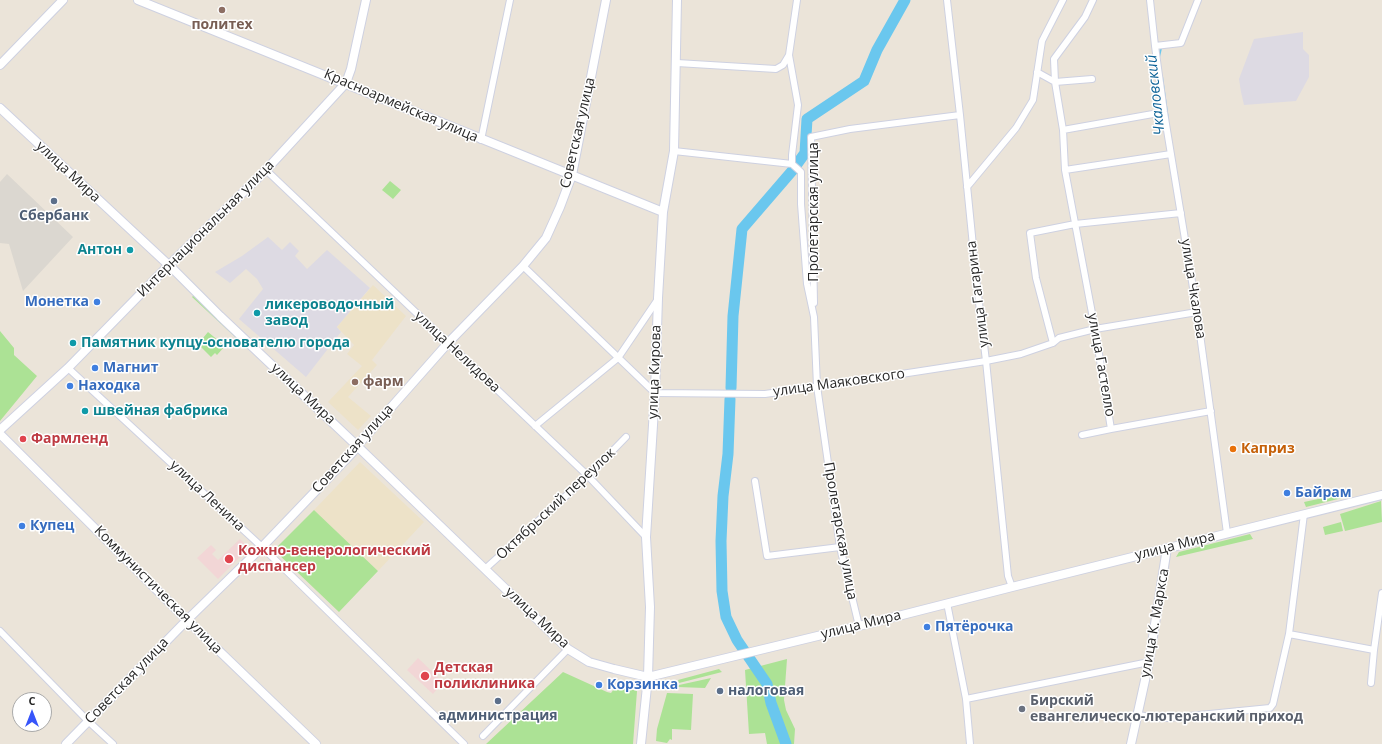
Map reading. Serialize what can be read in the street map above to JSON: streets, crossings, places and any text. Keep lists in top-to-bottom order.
{
  "streets": {
    "main road": [
      "Красноармейская улица",
      "Советская улица",
      "улица Мира",
      "Интернациональная улица",
      "улица Кирова",
      "Коммунистическая улица",
      "улица К. Маркса"
    ],
    "street": [
      "Пролетарская улица",
      "улица Чкалова",
      "улица Гагарина",
      "улица Нелидова",
      "улица Гастелло",
      "улица Маяковского",
      "улица Ленина",
      "Октябрьский переулок"
    ]
  },
  "crossings": [
    ["Красноармейская улица", "Советская улица"],
    ["Красноармейская улица", "Интернациональная улица"],
    ["Красноармейская улица", "улица Кирова"],
    ["Советская улица", "улица Мира"],
    ["Советская улица", "улица Нелидова"],
    ["Советская улица", "улица Ленина"],
    ["Советская улица", "Коммунистическая улица"],
    ["улица Мира", "Пролетарская улица"],
    ["улица Мира", "Интернациональная улица"],
    ["улица Мира", "улица Чкалова"],
    ["улица Мира", "улица Гагарина"],
    ["улица Мира", "улица Кирова"],
    ["улица Мира", "Октябрьский переулок"],
    ["улица Мира", "улица К. Маркса"],
    ["Пролетарская улица", "улица Гагарина"],
    ["Пролетарская улица", "улица Маяковского"],
    ["Интернациональная улица", "улица Нелидова"],
    ["Интернациональная улица", "улица Ленина"],
    ["улица Чкалова", "улица Гастелло"],
    ["улица Чкалова", "улица Маяковского"],
    ["улица Гагарина", "улица Маяковского"],
    ["улица Нелидова", "улица Кирова"],
    ["улица Нелидова", "Октябрьский переулок"],
    ["улица Гастелло", "улица Маяковского"],
    ["улица Кирова", "улица Маяковского"]
  ],
  "water": ["Чкаловский"],
  "places": [
    "политех",
    "Сбербанк",
    "Антон",
    "Монетка",
    "ликероводочный завод",
    "Памятник купцу-основателю города",
    "Магнит",
    "фарм",
    "Находка",
    "швейная фабрика",
    "Фармленд",
    "Каприз",
    "Байрам",
    "Купец",
    "Кожно-венерологический диспансер",
    "Пятёрочка",
    "Детская поликлиника",
    "Корзинка",
    "налоговая",
    "администрация",
    "Бирский евангелическо-лютеранский приход"
  ],
  "north": "top"
}
